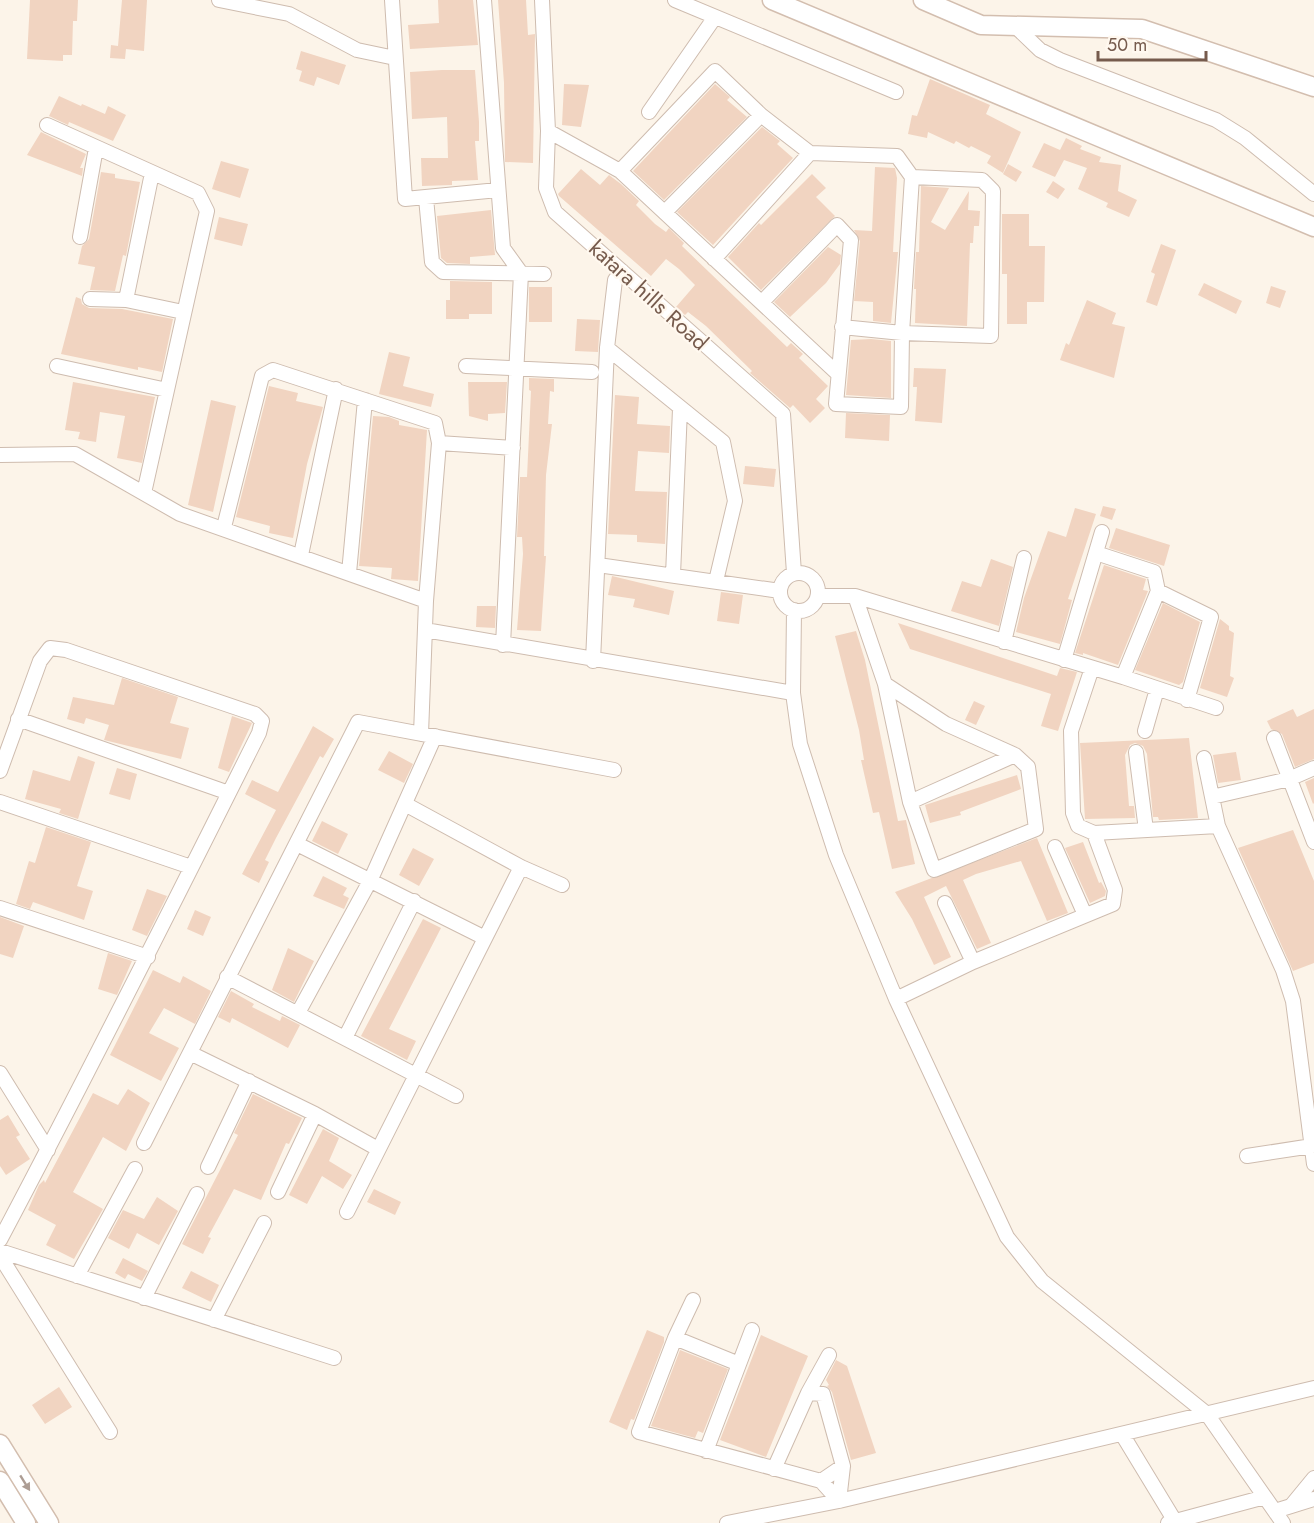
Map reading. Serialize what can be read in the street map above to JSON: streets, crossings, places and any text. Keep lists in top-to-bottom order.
{
  "streets": {
    "street": ["katara hills Road"]
  },
  "scale_bar": "50 m"
}
